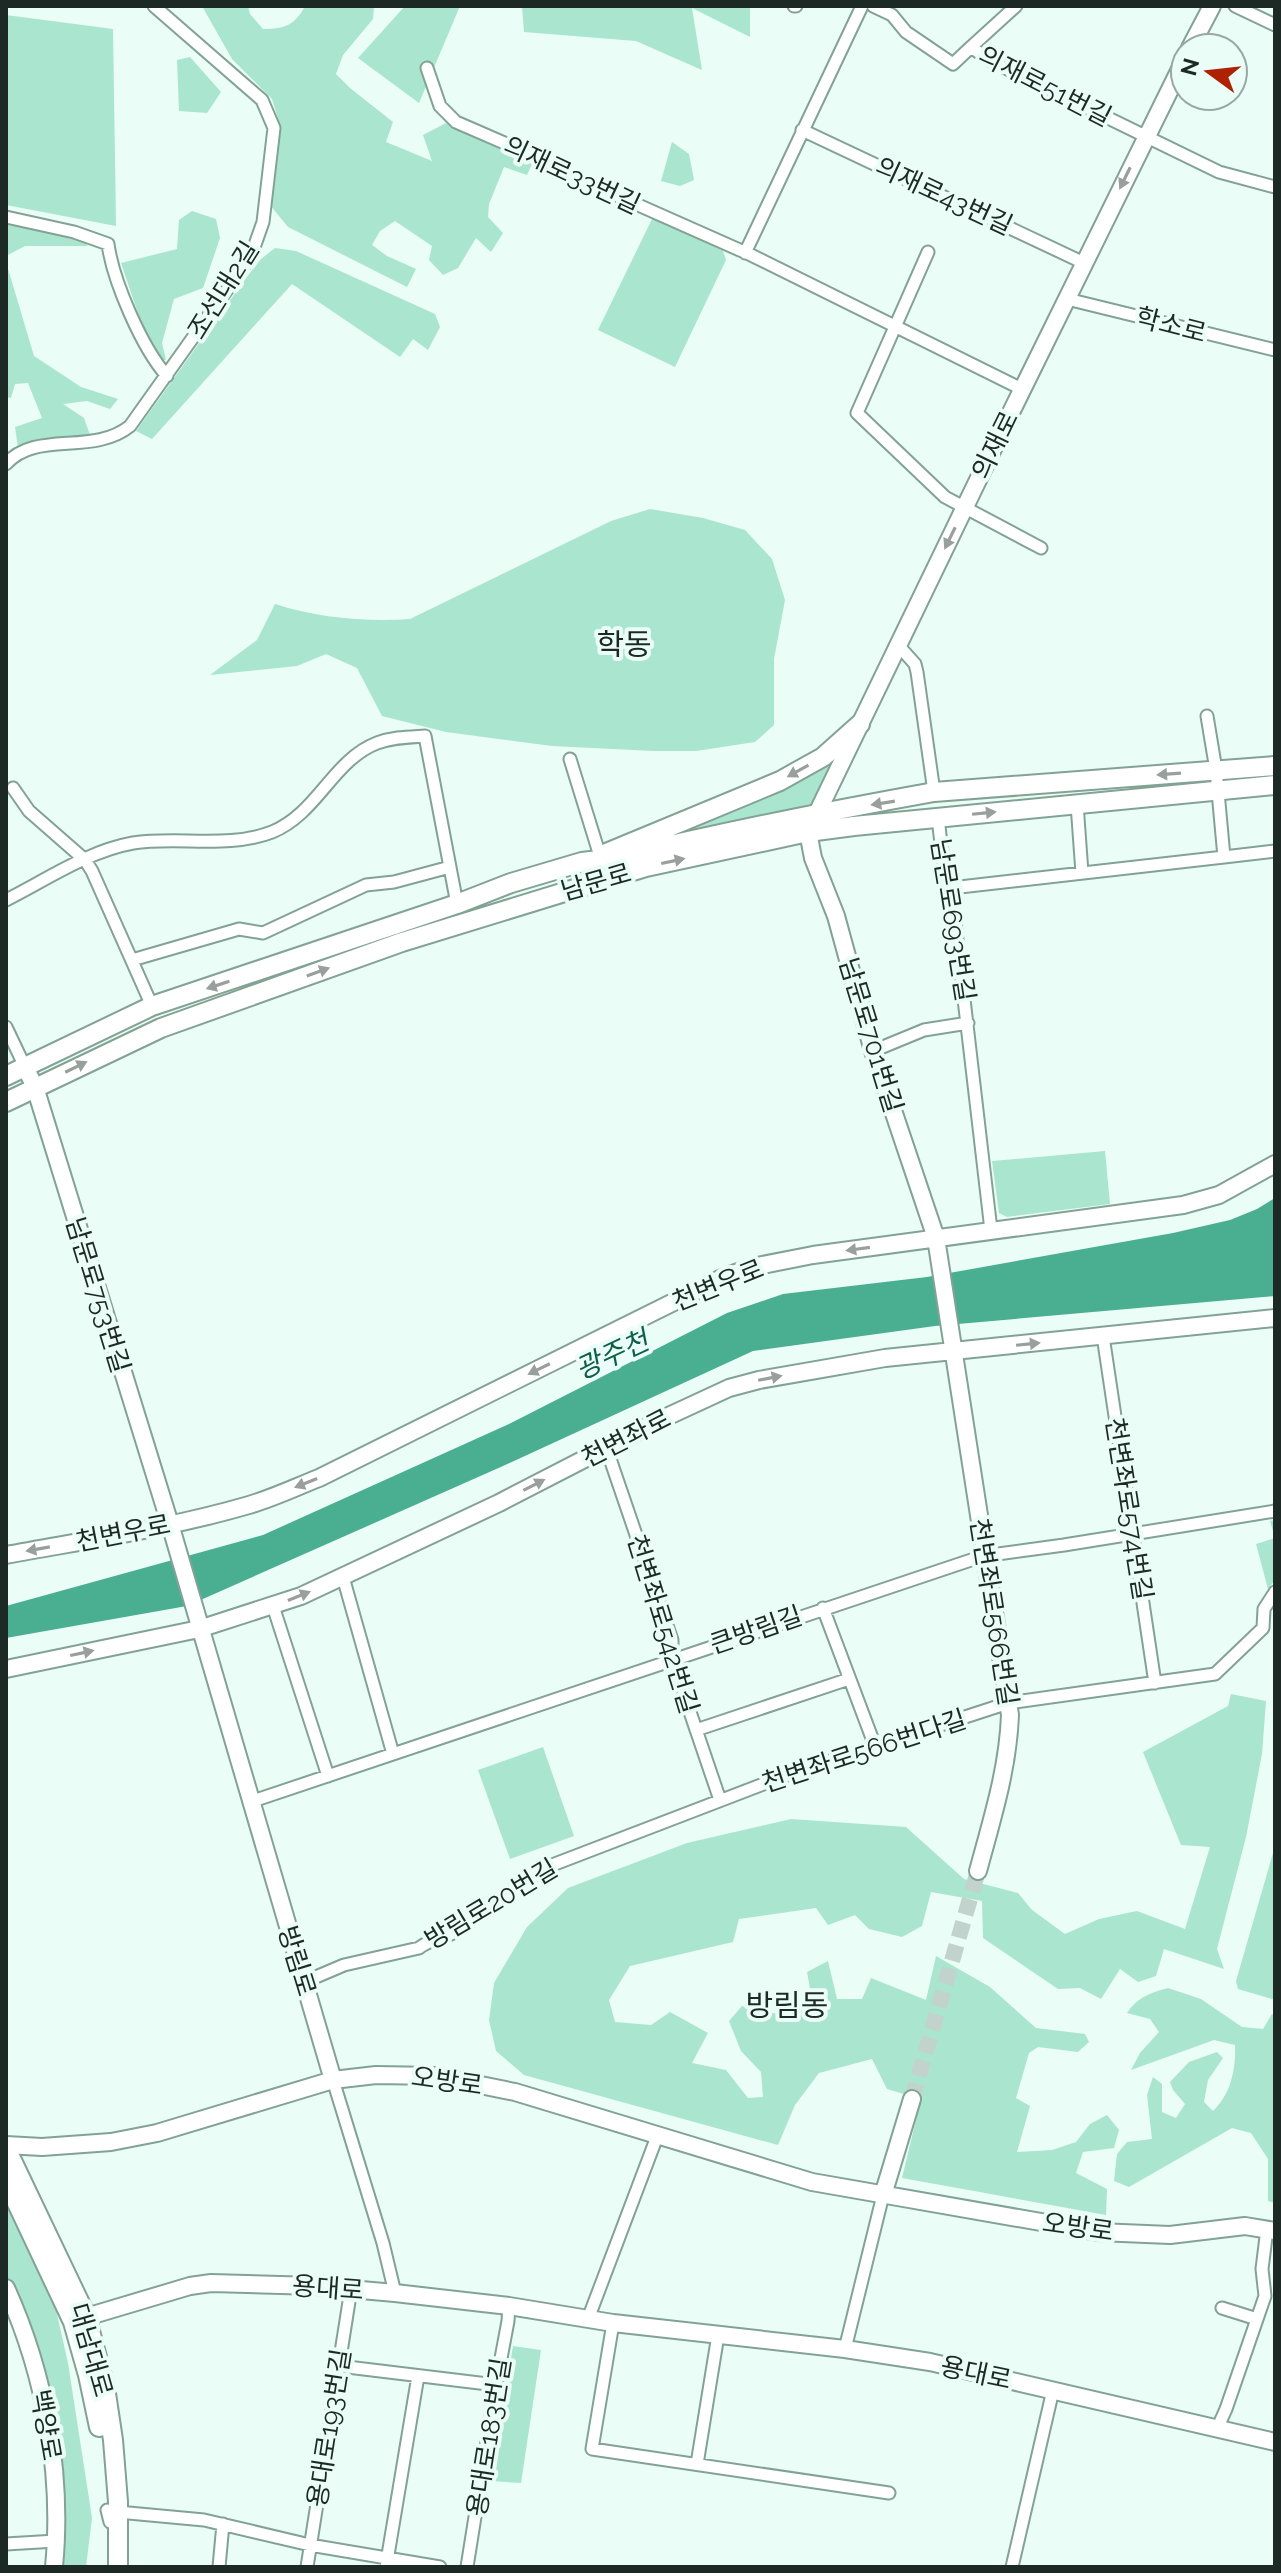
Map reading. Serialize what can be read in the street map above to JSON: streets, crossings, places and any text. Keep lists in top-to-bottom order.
{
  "streets": {
    "main road": ["남문로", "대남대로"],
    "street": [
      "의재로51번길",
      "의재로33번길",
      "의재로43번길",
      "조선대2길",
      "학소로",
      "의재로",
      "남문로693번길",
      "남문로701번길",
      "천변우로",
      "남문로753번길",
      "천변좌로",
      "천변좌로574번길",
      "천변좌로566번길",
      "천변좌로542번길",
      "큰방림길",
      "천변좌로566번다길",
      "방림로20번길",
      "방림로",
      "오방로",
      "용대로",
      "백양로",
      "용대로193번길",
      "용대로183번길"
    ]
  },
  "crossings": [
    ["의재로51번길", "의재로"],
    ["의재로33번길", "의재로"],
    ["의재로43번길", "의재로"],
    ["학소로", "의재로"],
    ["의재로", "남문로"],
    ["의재로", "남문로701번길"],
    ["남문로", "남문로693번길"],
    ["남문로", "남문로701번길"],
    ["남문로", "남문로753번길"],
    ["남문로693번길", "남문로701번길"],
    ["남문로693번길", "천변우로"],
    ["남문로701번길", "천변우로"],
    ["남문로701번길", "천변좌로"],
    ["남문로701번길", "천변좌로566번길"],
    ["천변우로", "남문로753번길"],
    ["남문로753번길", "천변좌로"],
    ["남문로753번길", "방림로"],
    ["천변좌로", "천변좌로574번길"],
    ["천변좌로", "천변좌로566번길"],
    ["천변좌로", "천변좌로542번길"],
    ["천변좌로", "방림로"],
    ["천변좌로574번길", "큰방림길"],
    ["천변좌로574번길", "천변좌로566번다길"],
    ["천변좌로566번길", "큰방림길"],
    ["천변좌로566번길", "천변좌로566번다길"],
    ["천변좌로542번길", "큰방림길"],
    ["천변좌로542번길", "천변좌로566번다길"],
    ["천변좌로542번길", "방림로20번길"],
    ["큰방림길", "방림로"],
    ["천변좌로566번다길", "방림로20번길"],
    ["방림로20번길", "방림로"],
    ["방림로", "오방로"],
    ["방림로", "용대로"],
    ["오방로", "대남대로"],
    ["용대로", "대남대로"],
    ["용대로", "용대로193번길"],
    ["용대로", "용대로183번길"]
  ],
  "one_way": ["의재로", "천변우로", "천변좌로"],
  "districts": ["학동", "방림동"],
  "water": ["광주천"],
  "north": "left"
}
